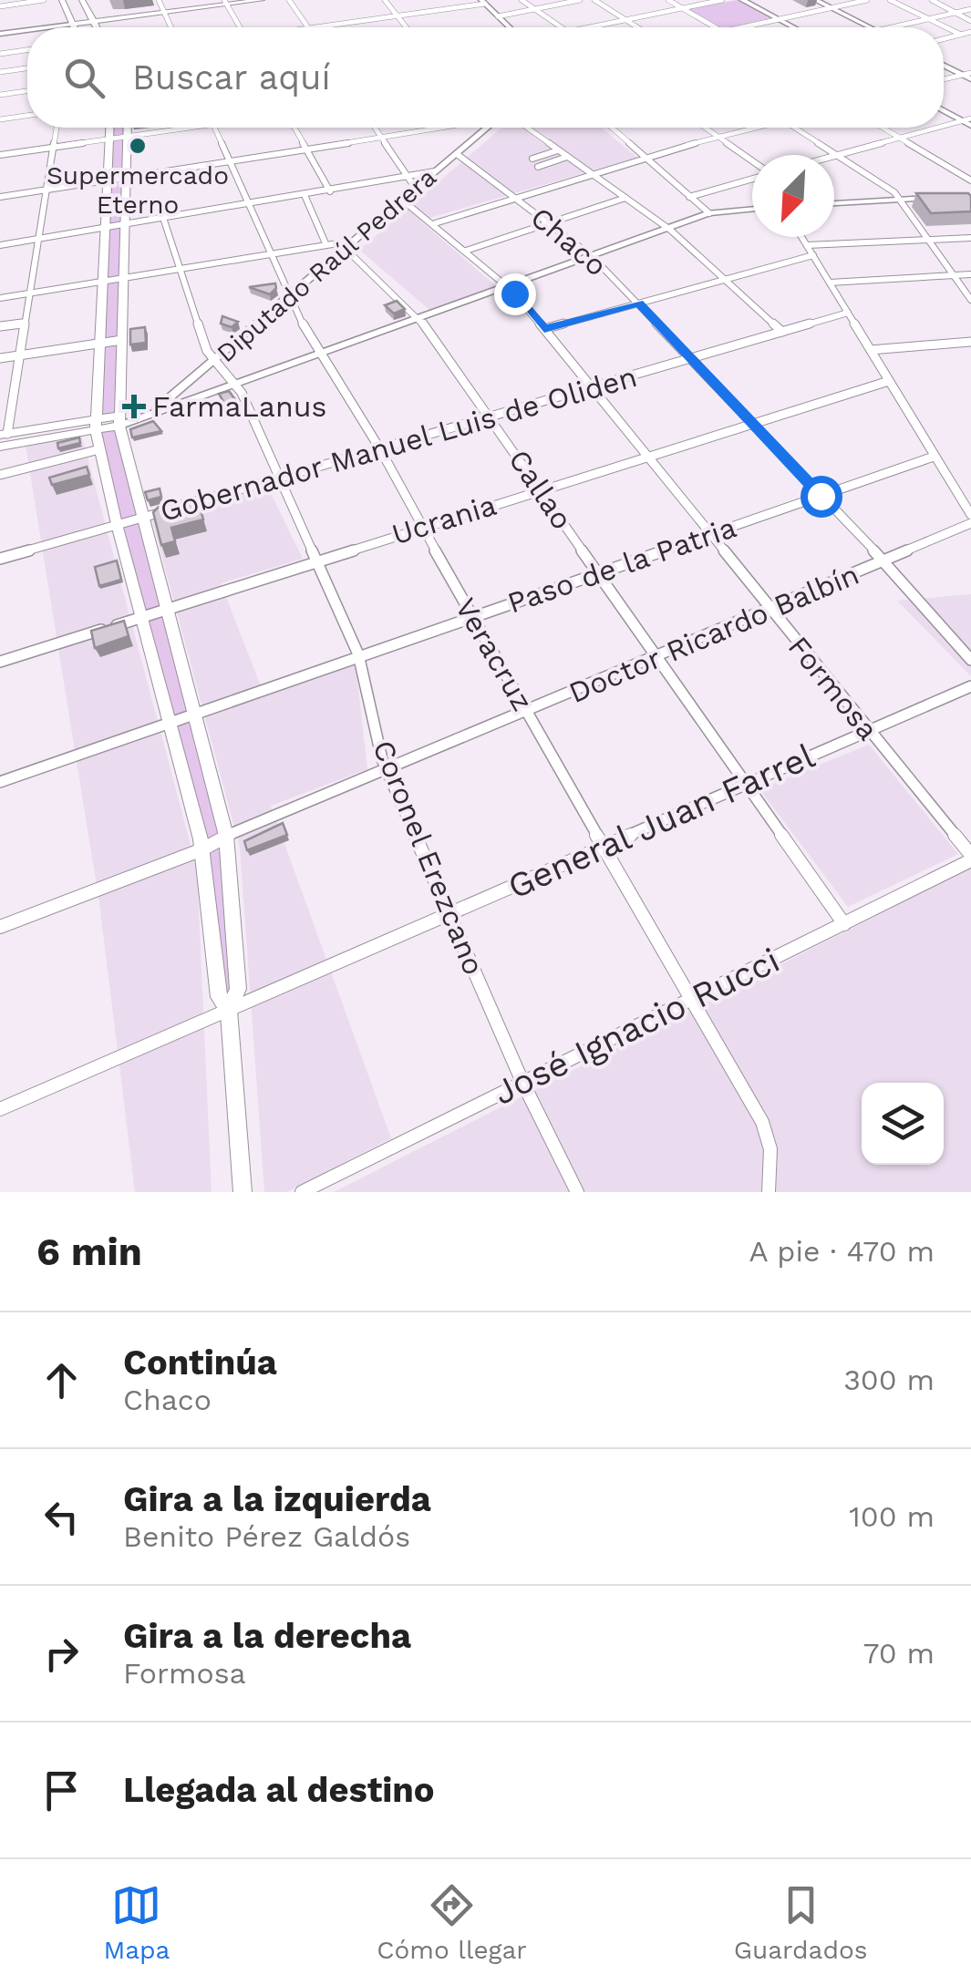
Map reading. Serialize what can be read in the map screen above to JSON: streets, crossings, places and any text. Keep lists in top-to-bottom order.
{
  "streets": {
    "street": [
      "Chaco",
      "Diputado Raúl Pedrera",
      "Gobernador Manuel Luis de Oliden",
      "Callao",
      "Ucrania",
      "Paso de la Patria",
      "Doctor Ricardo Balbín",
      "Veracruz",
      "Formosa",
      "General Juan Farrel",
      "Coronel Erezcano",
      "José Ignacio Rucci"
    ]
  },
  "crossings": [
    ["Chaco", "Diputado Raúl Pedrera"],
    ["Chaco", "Gobernador Manuel Luis de Oliden"],
    ["Chaco", "Ucrania"],
    ["Chaco", "Paso de la Patria"],
    ["Chaco", "Doctor Ricardo Balbín"],
    ["Diputado Raúl Pedrera", "Callao"],
    ["Diputado Raúl Pedrera", "Veracruz"],
    ["Diputado Raúl Pedrera", "Formosa"],
    ["Diputado Raúl Pedrera", "Coronel Erezcano"],
    ["Gobernador Manuel Luis de Oliden", "Callao"],
    ["Gobernador Manuel Luis de Oliden", "Veracruz"],
    ["Gobernador Manuel Luis de Oliden", "Formosa"],
    ["Gobernador Manuel Luis de Oliden", "Coronel Erezcano"],
    ["Callao", "Ucrania"],
    ["Callao", "Paso de la Patria"],
    ["Callao", "Doctor Ricardo Balbín"],
    ["Callao", "General Juan Farrel"],
    ["Callao", "José Ignacio Rucci"],
    ["Ucrania", "Veracruz"],
    ["Ucrania", "Formosa"],
    ["Ucrania", "Coronel Erezcano"],
    ["Paso de la Patria", "Veracruz"],
    ["Paso de la Patria", "Formosa"],
    ["Paso de la Patria", "Coronel Erezcano"],
    ["Doctor Ricardo Balbín", "Veracruz"],
    ["Doctor Ricardo Balbín", "Formosa"],
    ["Doctor Ricardo Balbín", "Coronel Erezcano"],
    ["Veracruz", "General Juan Farrel"],
    ["Veracruz", "José Ignacio Rucci"],
    ["Formosa", "General Juan Farrel"],
    ["Formosa", "José Ignacio Rucci"],
    ["General Juan Farrel", "Coronel Erezcano"],
    ["Coronel Erezcano", "José Ignacio Rucci"]
  ],
  "places": {
    "other": ["Supermercado Eterno"],
    "health": ["FarmaLanus"]
  },
  "north": "bottom left",
  "page": {
    "search": "Buscar aquí",
    "heading": ["6 min", "A pie · 470 m"],
    "list": [
      ["Continúa", "Chaco", "300 m"],
      ["Gira a la izquierda", "Benito Pérez Galdós", "100 m"],
      ["Gira a la derecha", "Formosa", "70 m"],
      "Llegada al destino"
    ],
    "nav": ["Mapa", "Cómo llegar", "Guardados"]
  }
}
